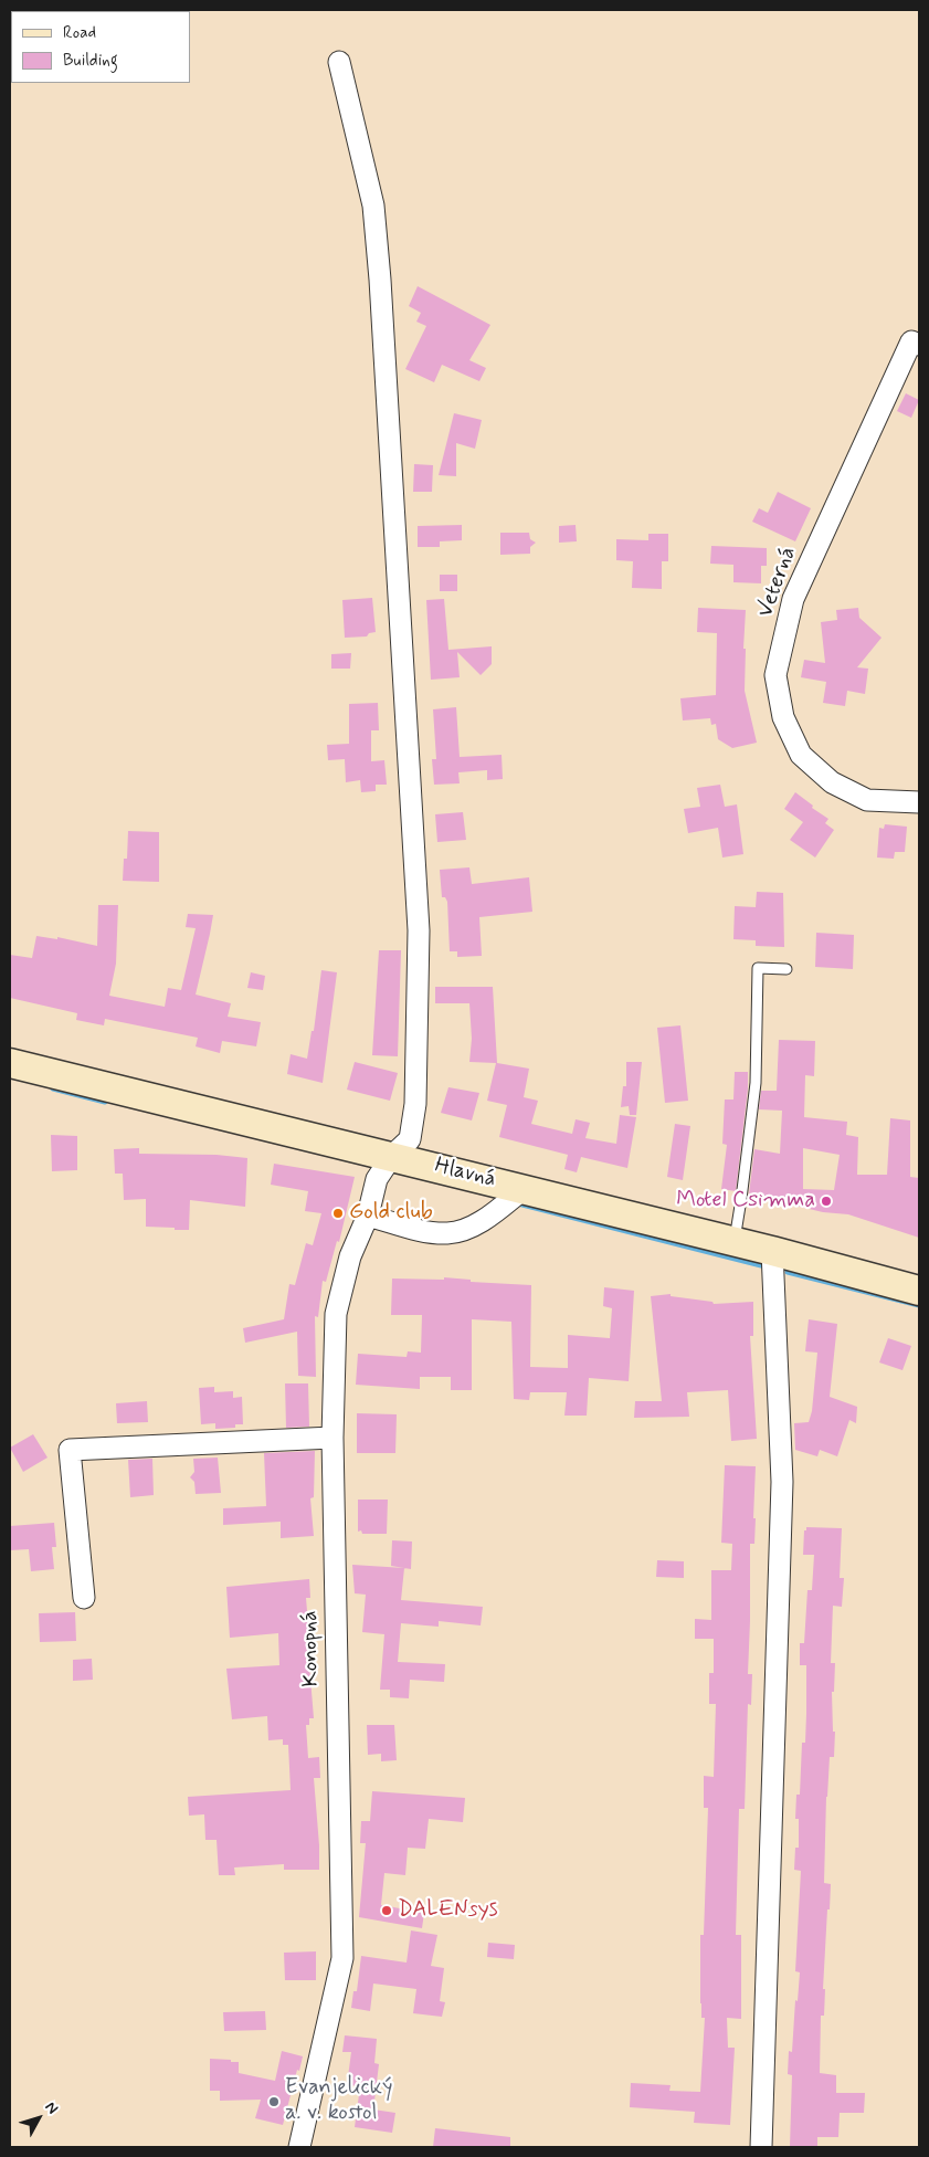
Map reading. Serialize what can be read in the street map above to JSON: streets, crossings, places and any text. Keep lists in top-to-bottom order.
{
  "streets": {
    "street": ["Veterná", "Hlavná", "Konopná"]
  },
  "crossings": [
    ["Hlavná", "Konopná"]
  ],
  "places": [
    "Motel Csimma",
    "Gold club",
    "DALENsys",
    "Evanjelický a. v. kostol"
  ],
  "legend": ["Road", "Building"],
  "north": "top right"
}
